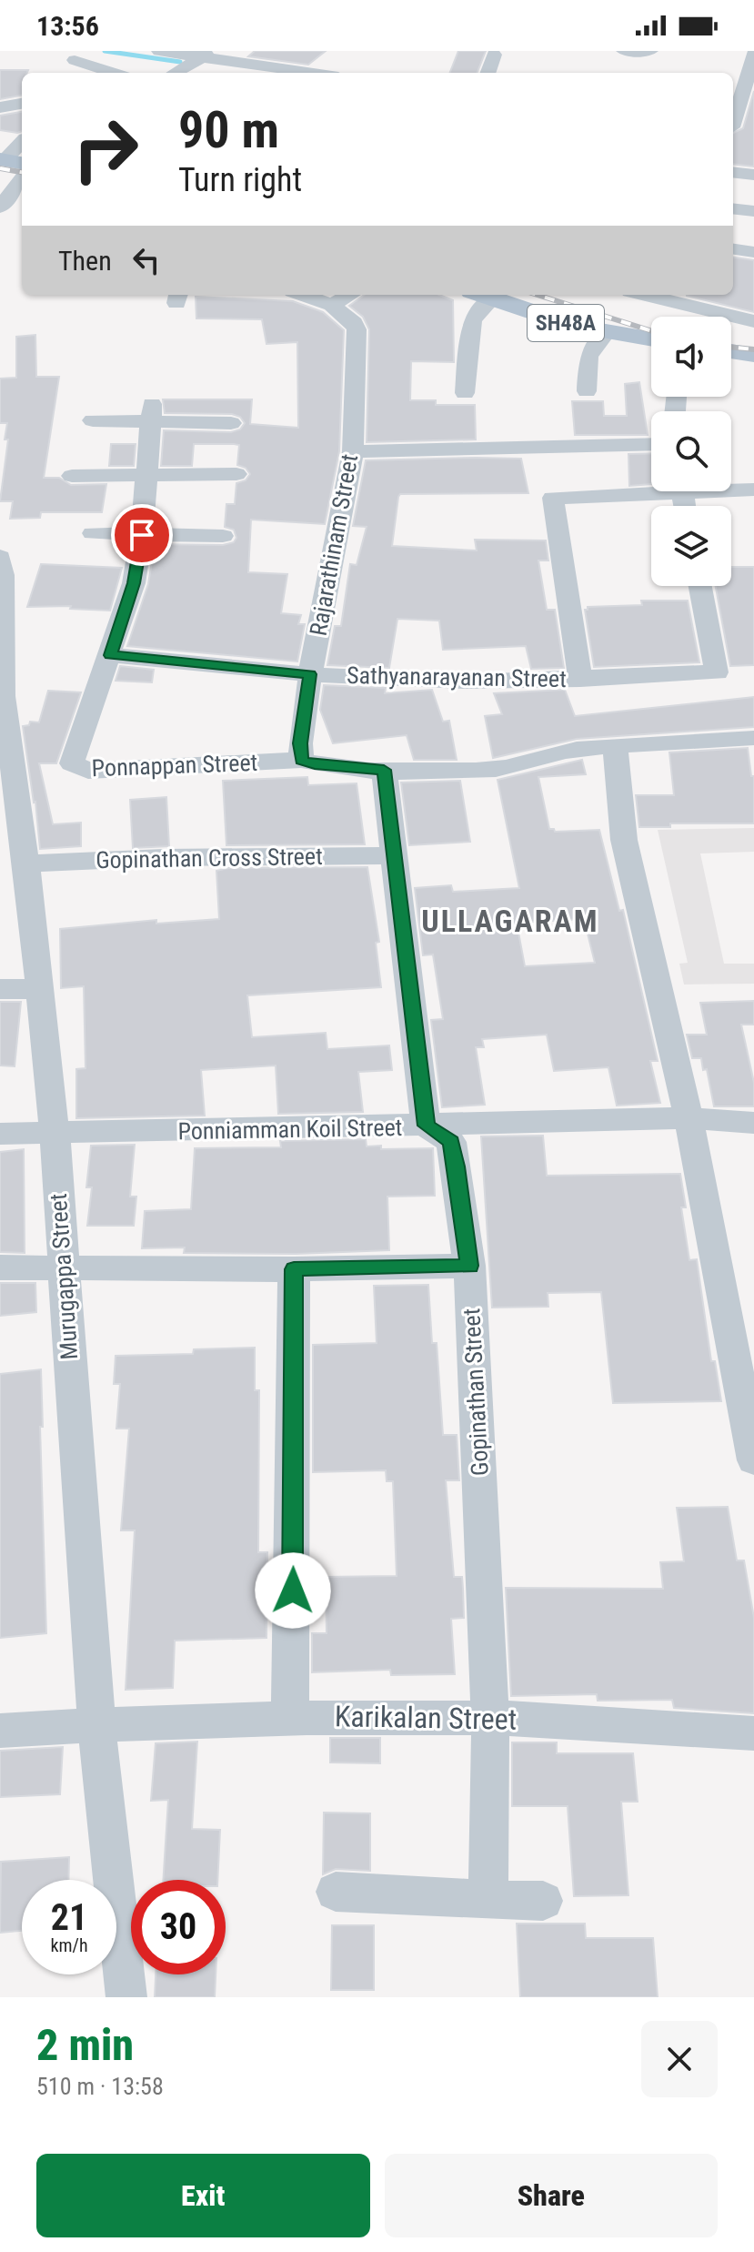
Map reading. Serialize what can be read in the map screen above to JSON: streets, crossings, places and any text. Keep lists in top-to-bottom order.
{
  "streets": {
    "main road": ["SH48A"],
    "street": [
      "Rajarathinam Street",
      "Sathyanarayanan Street",
      "Ponnappan Street",
      "Gopinathan Cross Street",
      "Ponniamman Koil Street",
      "Murugappa Street",
      "Gopinathan Street",
      "Karikalan Street"
    ]
  },
  "crossings": [
    ["Rajarathinam Street", "Sathyanarayanan Street"],
    ["Rajarathinam Street", "Ponnappan Street"],
    ["Sathyanarayanan Street", "Ponnappan Street"],
    ["Gopinathan Cross Street", "Murugappa Street"],
    ["Ponniamman Koil Street", "Murugappa Street"],
    ["Ponniamman Koil Street", "Gopinathan Street"],
    ["Murugappa Street", "Karikalan Street"],
    ["Gopinathan Street", "Karikalan Street"]
  ],
  "districts": ["ULLAGARAM"],
  "page": {
    "status": "13:56",
    "turn": ["90 m", "Turn right"],
    "then": "Then",
    "speed": "21 km/h",
    "limit": "30",
    "heading": ["2 min", "510 m · 13:58"],
    "buttons": ["Exit", "Share"]
  }
}
